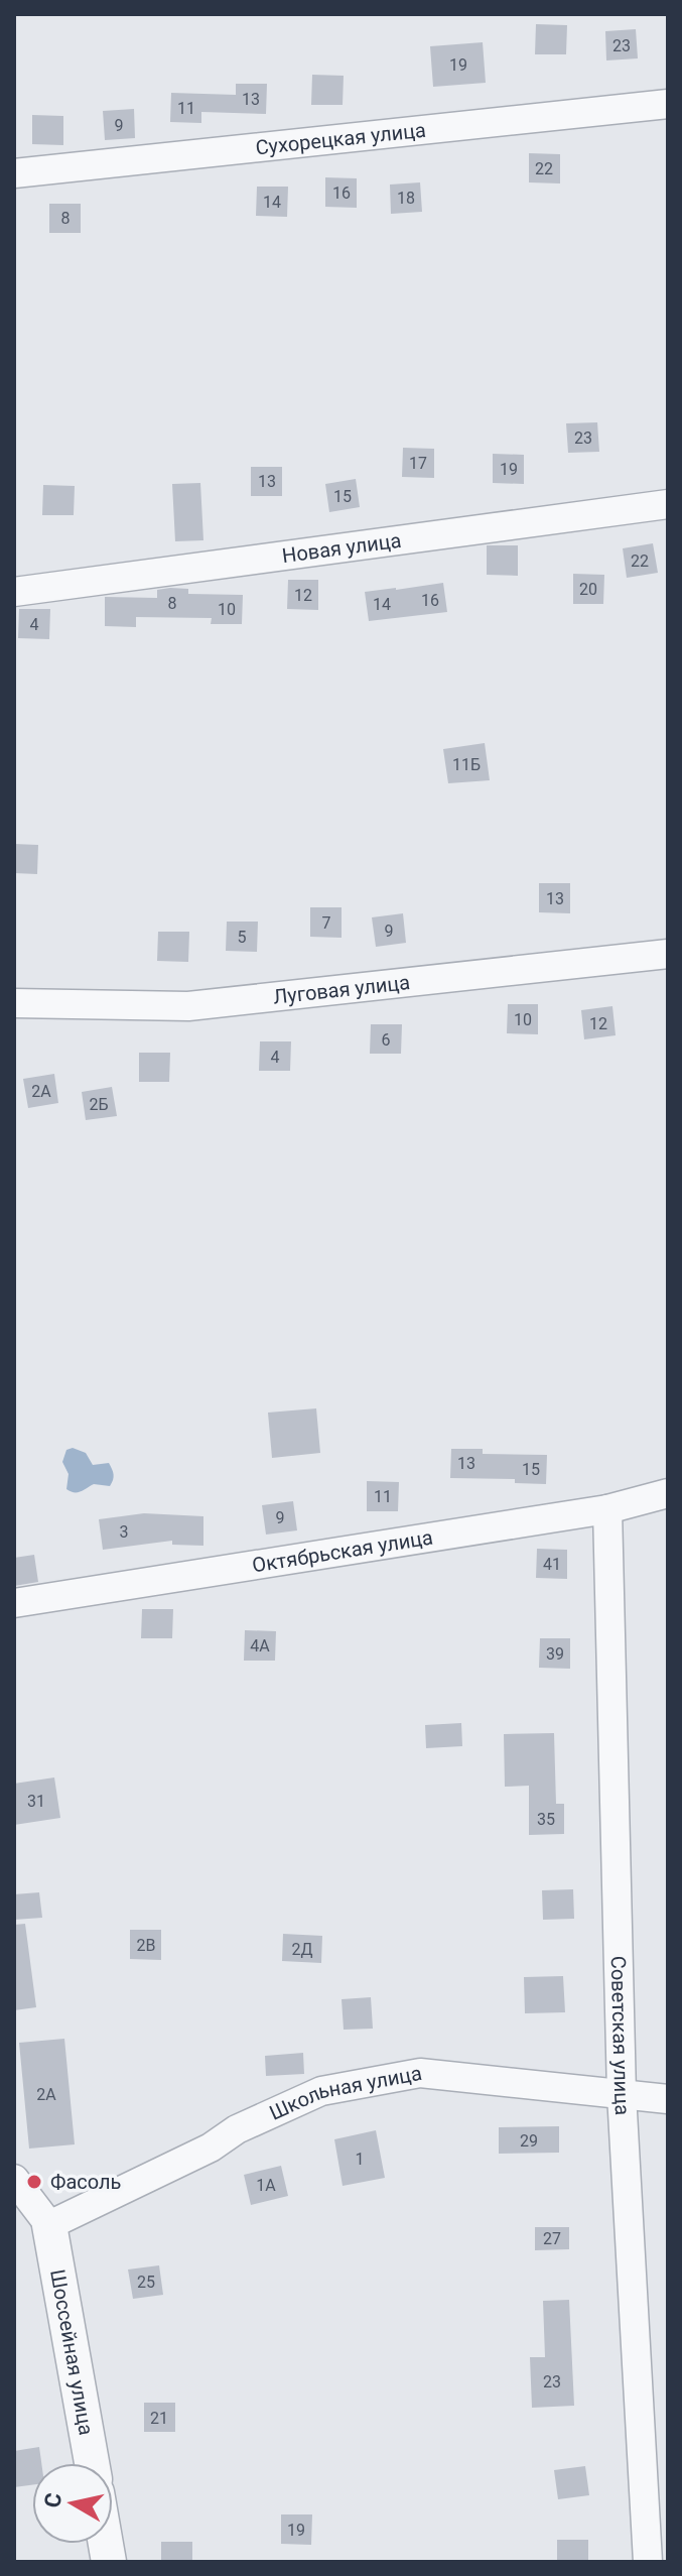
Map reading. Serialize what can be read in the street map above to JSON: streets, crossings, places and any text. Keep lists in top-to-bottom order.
{
  "streets": {
    "street": [
      "Сухорецкая улица",
      "Новая улица",
      "Луговая улица",
      "Октябрьская улица",
      "Советская улица",
      "Школьная улица",
      "Шоссейная улица"
    ]
  },
  "crossings": [
    ["Октябрьская улица", "Советская улица"],
    ["Советская улица", "Школьная улица"],
    ["Школьная улица", "Шоссейная улица"]
  ],
  "places": ["Фасоль"],
  "house_numbers": [
    "23",
    "19",
    "13",
    "11",
    "9",
    "22",
    "16",
    "18",
    "14",
    "8",
    "23",
    "17",
    "19",
    "13",
    "15",
    "22",
    "20",
    "12",
    "16",
    "8",
    "14",
    "10",
    "4",
    "11Б",
    "13",
    "7",
    "9",
    "5",
    "10",
    "12",
    "6",
    "4",
    "2А",
    "2Б",
    "13",
    "15",
    "11",
    "9",
    "3",
    "41",
    "4А",
    "39",
    "31",
    "35",
    "2В",
    "2Д",
    "2А",
    "29",
    "1",
    "1А",
    "27",
    "25",
    "23",
    "21",
    "19"
  ],
  "north": "left"
}
